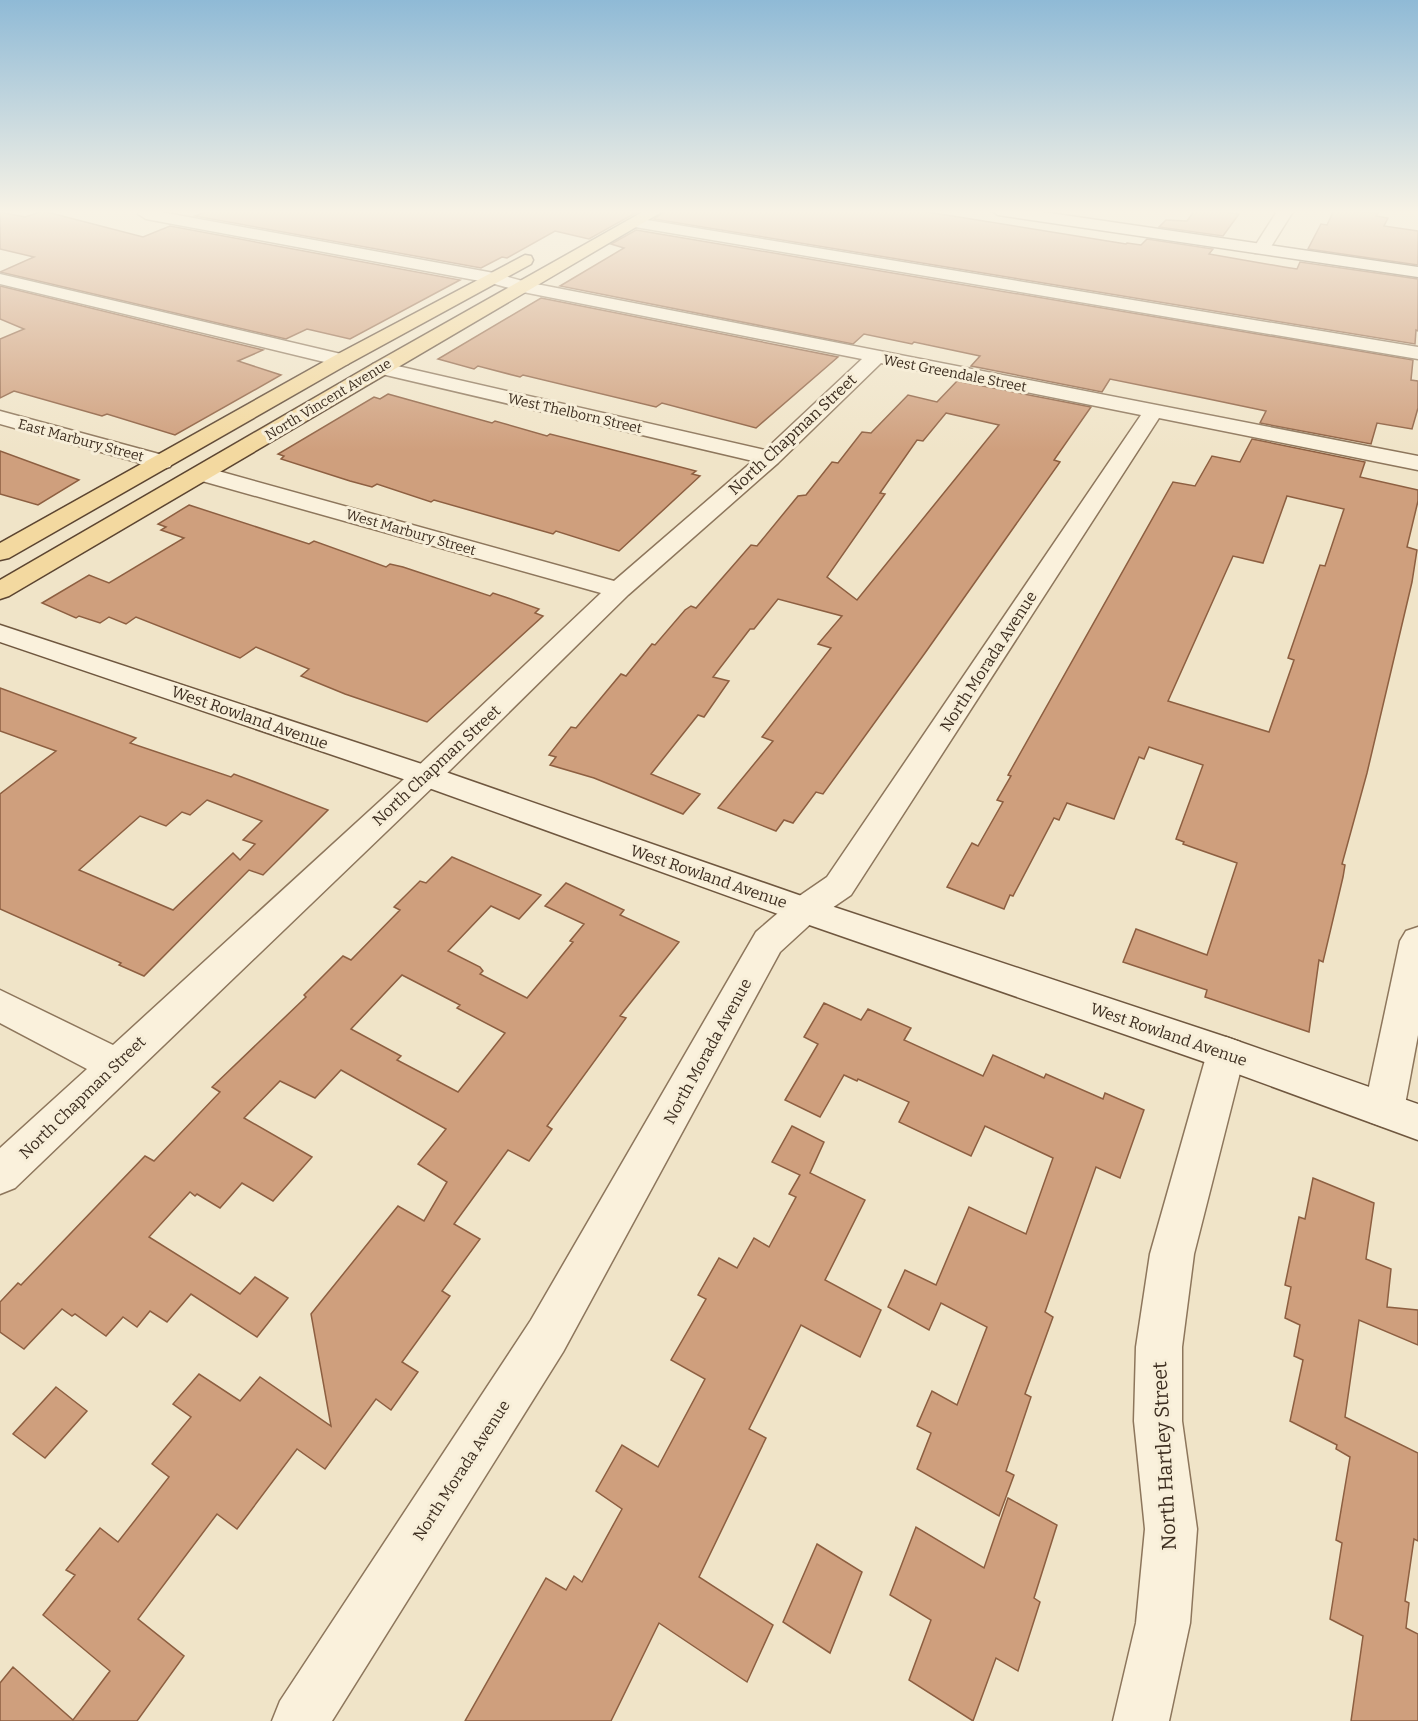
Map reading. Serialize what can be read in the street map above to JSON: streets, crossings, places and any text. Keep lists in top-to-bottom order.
{
  "streets": {
    "main road": ["North Vincent Avenue"],
    "street": [
      "West Greendale Street",
      "West Thelborn Street",
      "North Chapman Street",
      "East Marbury Street",
      "West Marbury Street",
      "North Morada Avenue",
      "West Rowland Avenue",
      "North Hartley Street"
    ]
  },
  "crossings": [
    ["West Greendale Street", "North Chapman Street"],
    ["West Greendale Street", "North Morada Avenue"],
    ["North Vincent Avenue", "West Thelborn Street"],
    ["North Vincent Avenue", "East Marbury Street"],
    ["North Vincent Avenue", "West Marbury Street"],
    ["West Thelborn Street", "North Chapman Street"],
    ["North Chapman Street", "West Marbury Street"],
    ["North Chapman Street", "West Rowland Avenue"],
    ["North Morada Avenue", "West Rowland Avenue"],
    ["West Rowland Avenue", "North Hartley Street"]
  ]
}
